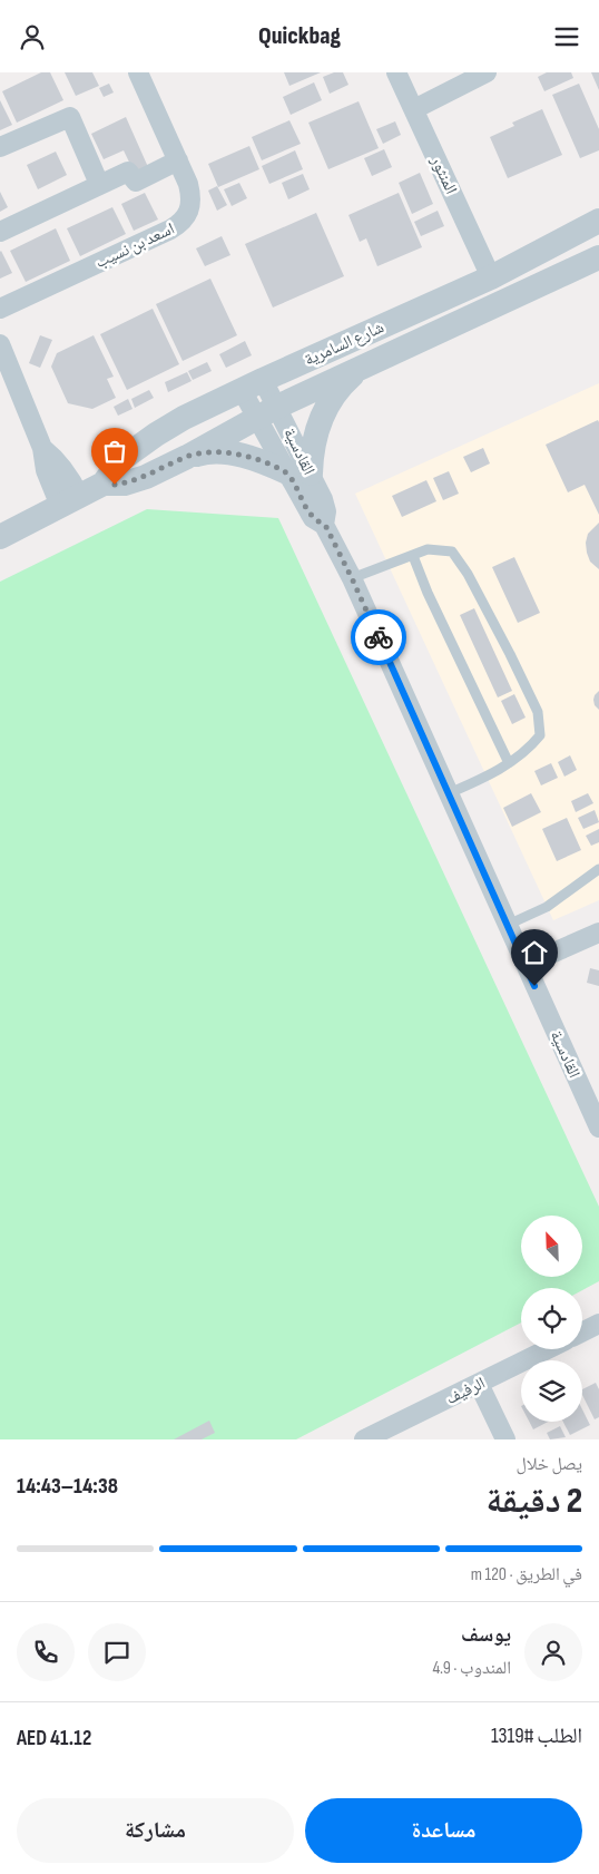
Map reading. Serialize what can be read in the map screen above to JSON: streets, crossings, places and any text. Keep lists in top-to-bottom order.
{
  "streets": {
    "street": [
      "المنثور",
      "اسعد بن نسيب",
      "شارع السامرية",
      "القادسية",
      "الرفيف"
    ]
  },
  "crossings": [
    ["المنثور", "شارع السامرية"],
    ["شارع السامرية", "القادسية"]
  ],
  "north": "top left",
  "page": {
    "header": "Quickbag",
    "heading": ["2 دقيقة", "يصل خلال", "14:38–14:43"],
    "panel": [
      "يوسف",
      "المندوب · 4.9",
      "الطلب #1319",
      "AED 41.12"
    ],
    "bar": "في الطريق · 120 m",
    "buttons": ["مساعدة", "مشاركة"]
  }
}
